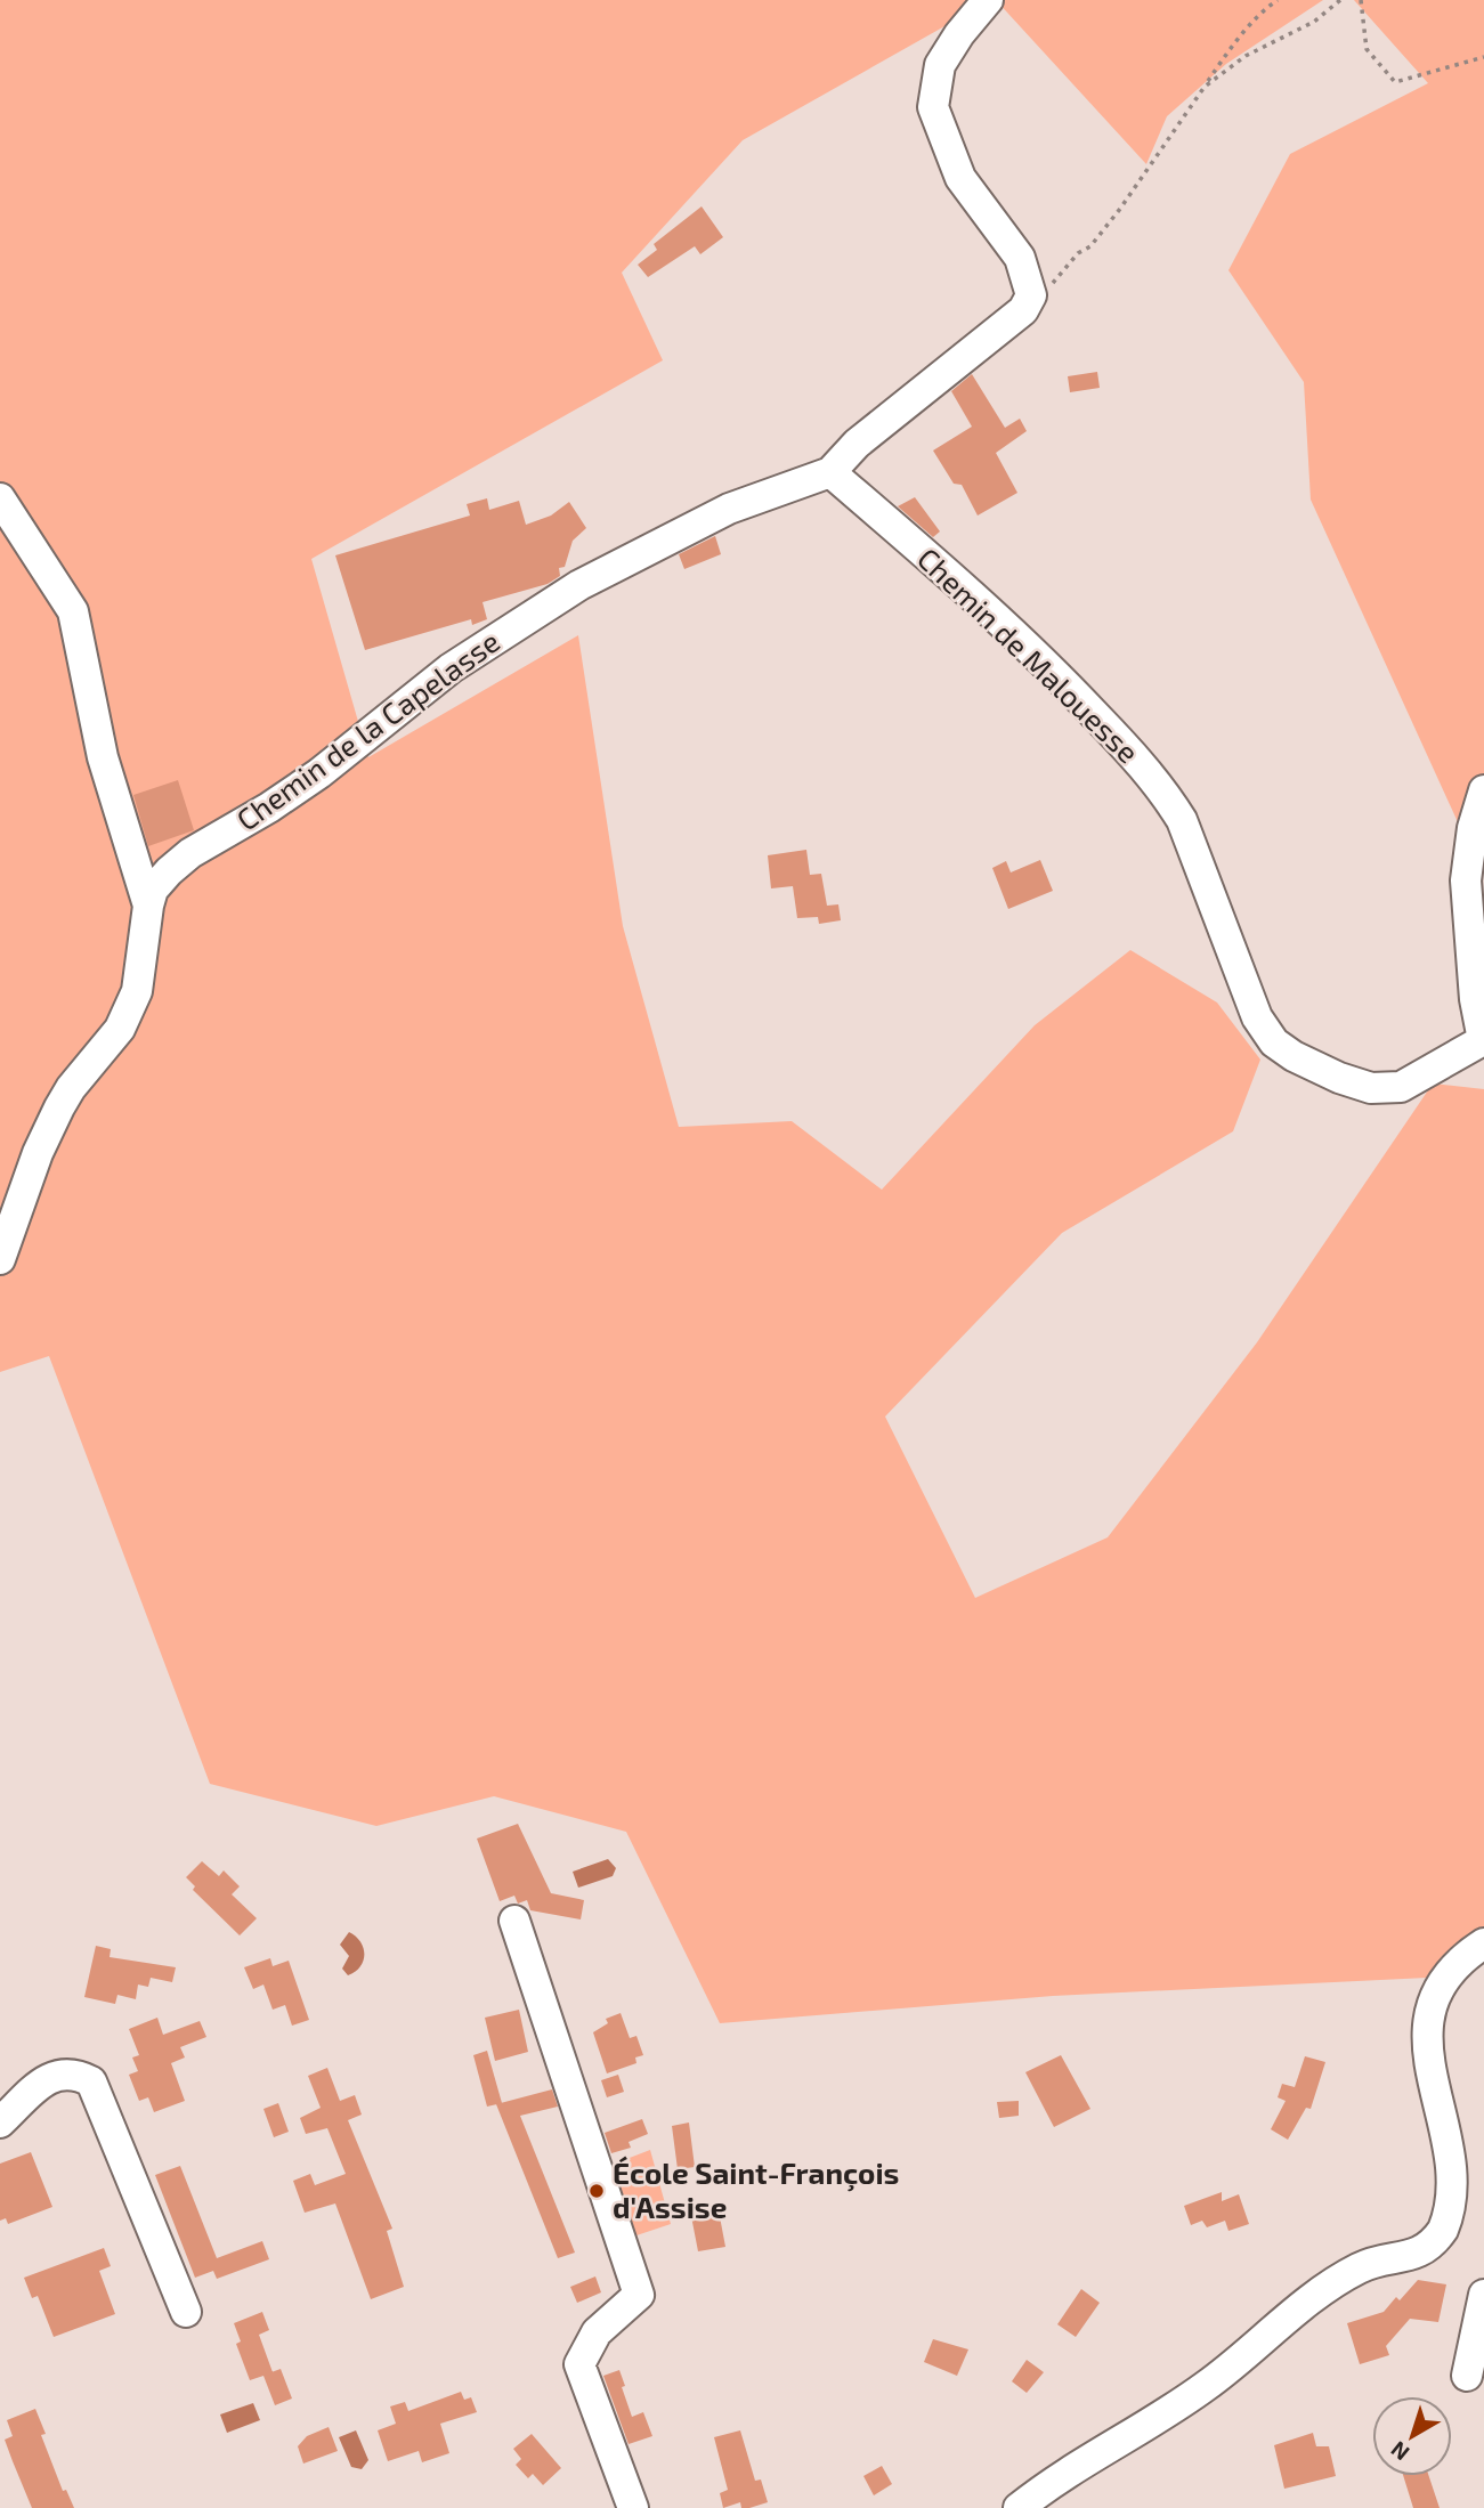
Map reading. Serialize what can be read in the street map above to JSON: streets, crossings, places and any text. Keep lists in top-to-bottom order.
{
  "streets": {
    "street": ["Chemin de Malouesse", "Chemin de la Capelasse"]
  },
  "crossings": [
    ["Chemin de Malouesse", "Chemin de la Capelasse"]
  ],
  "places": ["École Saint-François d'Assise"],
  "north": "bottom left"
}
